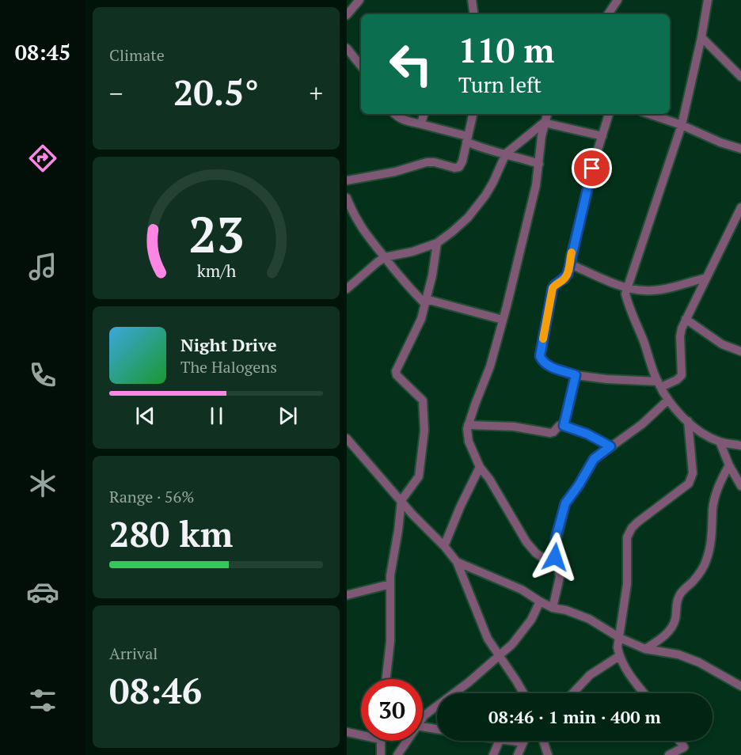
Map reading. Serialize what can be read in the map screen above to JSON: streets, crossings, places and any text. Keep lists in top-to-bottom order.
{
  "page": {
    "tabs": "08:45",
    "tile": [
      "Climate",
      ["Range · 56%", "280 km"],
      ["Arrival", "08:46"]
    ],
    "turn": ["110 m", "Turn left"],
    "heat": ["−", "20.5°", "+"],
    "song": ["Night Drive", "The Halogens"],
    "limit": "30",
    "trip": "08:46 · 1 min · 400 m",
    "gauge": ["23", "km/h"]
  }
}
